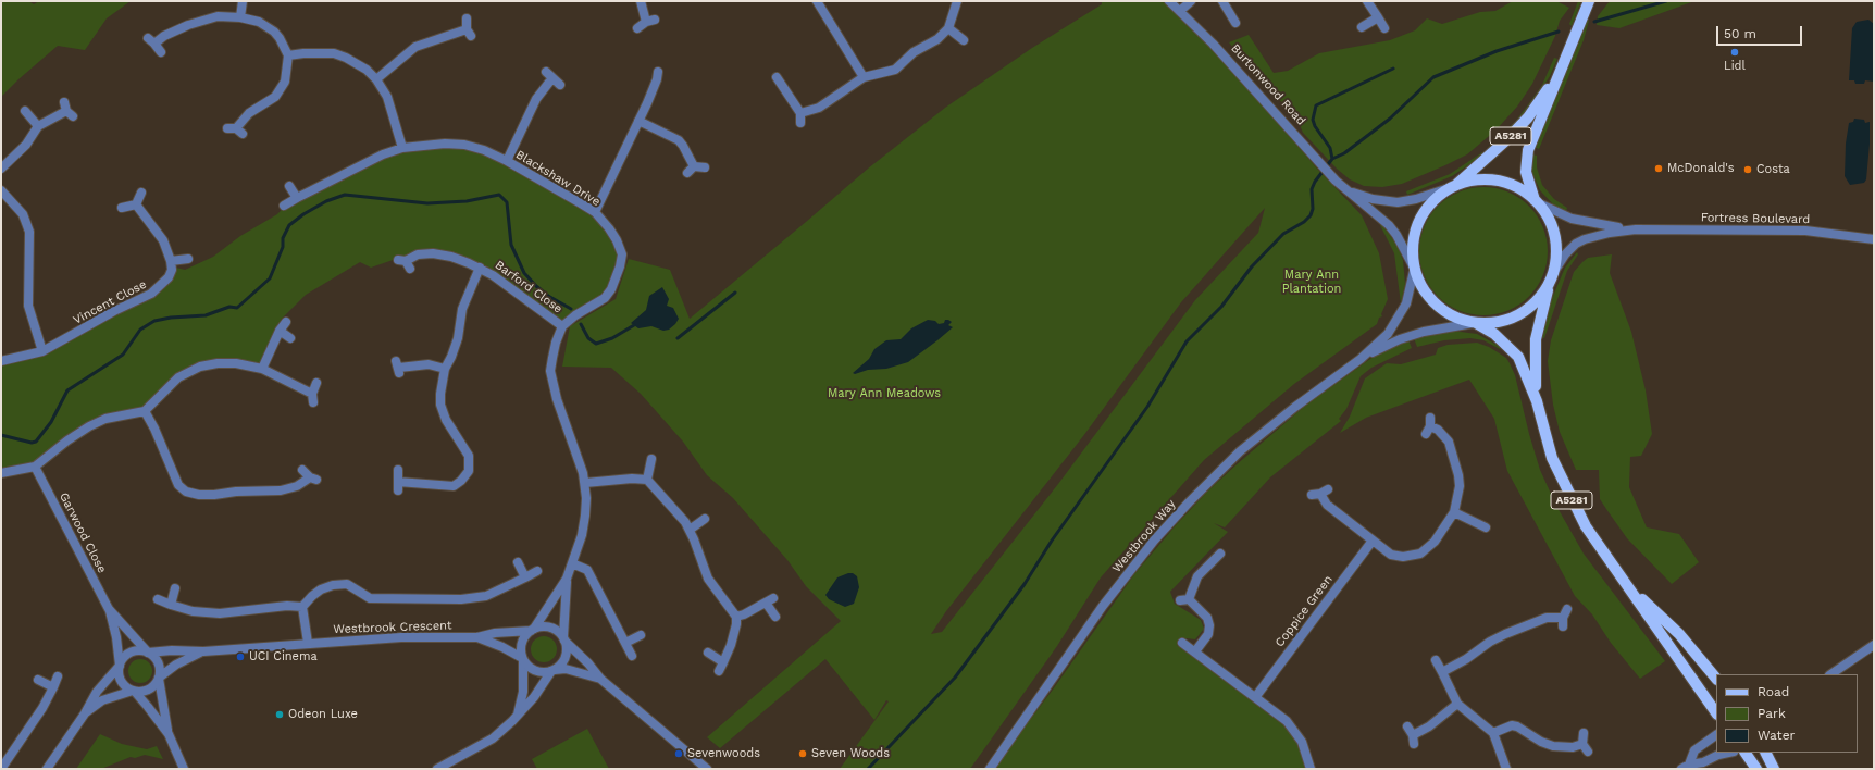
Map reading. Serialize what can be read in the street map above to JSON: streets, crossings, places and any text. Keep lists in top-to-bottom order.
{
  "streets": {
    "main road": ["A5281"],
    "street": [
      "Burtonwood Road",
      "Blackshaw Drive",
      "Fortress Boulevard",
      "Barford Close",
      "Vincent Close",
      "Garwood Close",
      "Westbrook Way",
      "Coppice Green",
      "Westbrook Crescent"
    ]
  },
  "crossings": [
    ["Burtonwood Road", "A5281"],
    ["Burtonwood Road", "Fortress Boulevard"],
    ["Burtonwood Road", "Westbrook Way"],
    ["A5281", "Fortress Boulevard"],
    ["A5281", "Westbrook Way"],
    ["Blackshaw Drive", "Barford Close"],
    ["Fortress Boulevard", "Westbrook Way"],
    ["Garwood Close", "Westbrook Crescent"]
  ],
  "parks": ["Mary Ann Plantation", "Mary Ann Meadows"],
  "places": [
    "Lidl",
    "McDonald's",
    "Costa",
    "UCI Cinema",
    "Odeon Luxe",
    "Sevenwoods",
    "Seven Woods"
  ],
  "legend": ["Road", "Park", "Water"],
  "scale_bar": "50 m"
}
